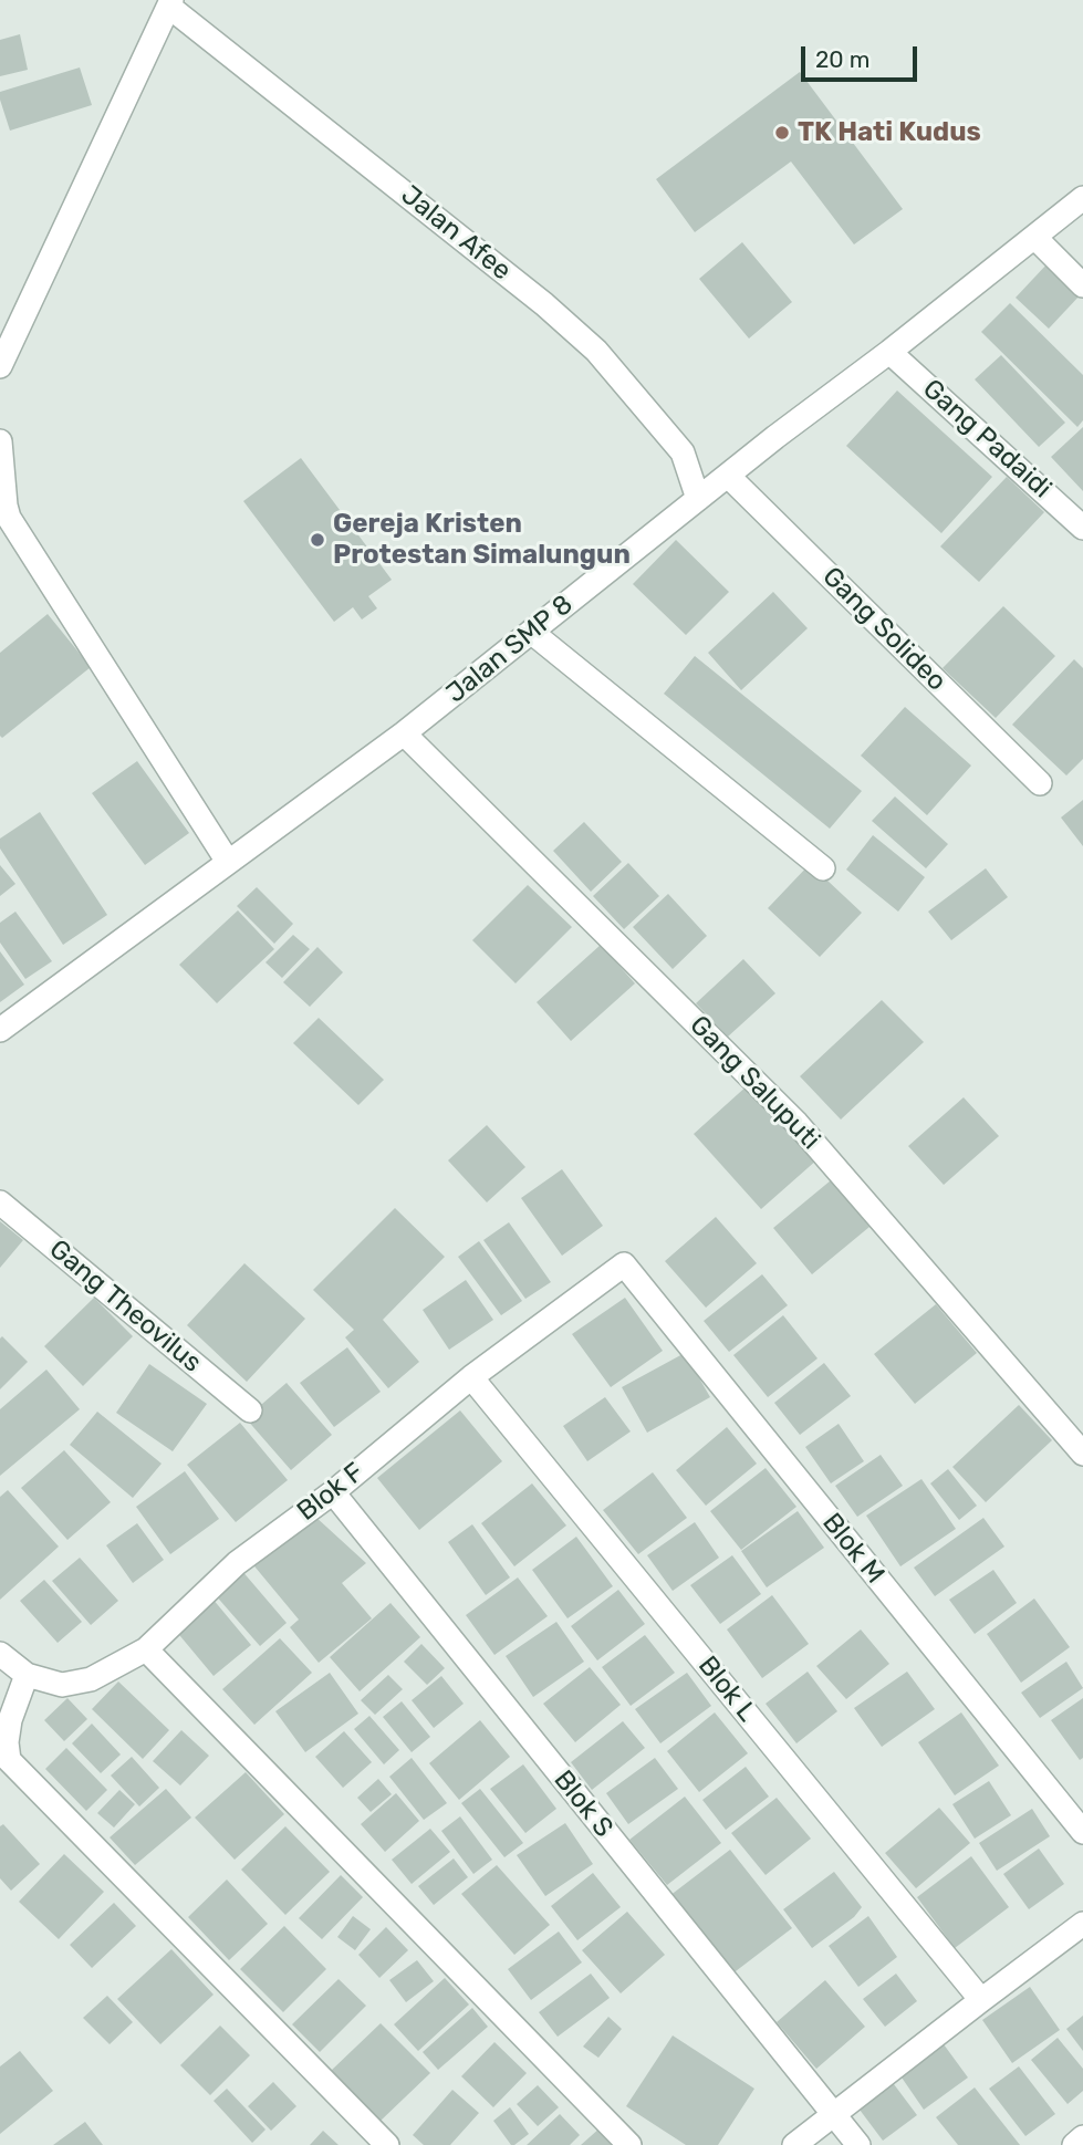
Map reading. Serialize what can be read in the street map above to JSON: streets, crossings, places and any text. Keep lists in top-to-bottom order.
{
  "streets": {
    "street": [
      "Jalan Afee",
      "Gang Padaidi",
      "Gang Solideo",
      "Jalan SMP 8",
      "Gang Saluputi",
      "Gang Theovilus",
      "Blok F",
      "Blok M",
      "Blok L",
      "Blok S"
    ]
  },
  "crossings": [
    ["Jalan Afee", "Jalan SMP 8"],
    ["Gang Padaidi", "Jalan SMP 8"],
    ["Gang Solideo", "Jalan SMP 8"],
    ["Jalan SMP 8", "Gang Saluputi"],
    ["Blok F", "Blok M"],
    ["Blok F", "Blok L"],
    ["Blok F", "Blok S"]
  ],
  "places": ["TK Hati Kudus", "Gereja Kristen Protestan Simalungun"],
  "scale_bar": "20 m"
}
